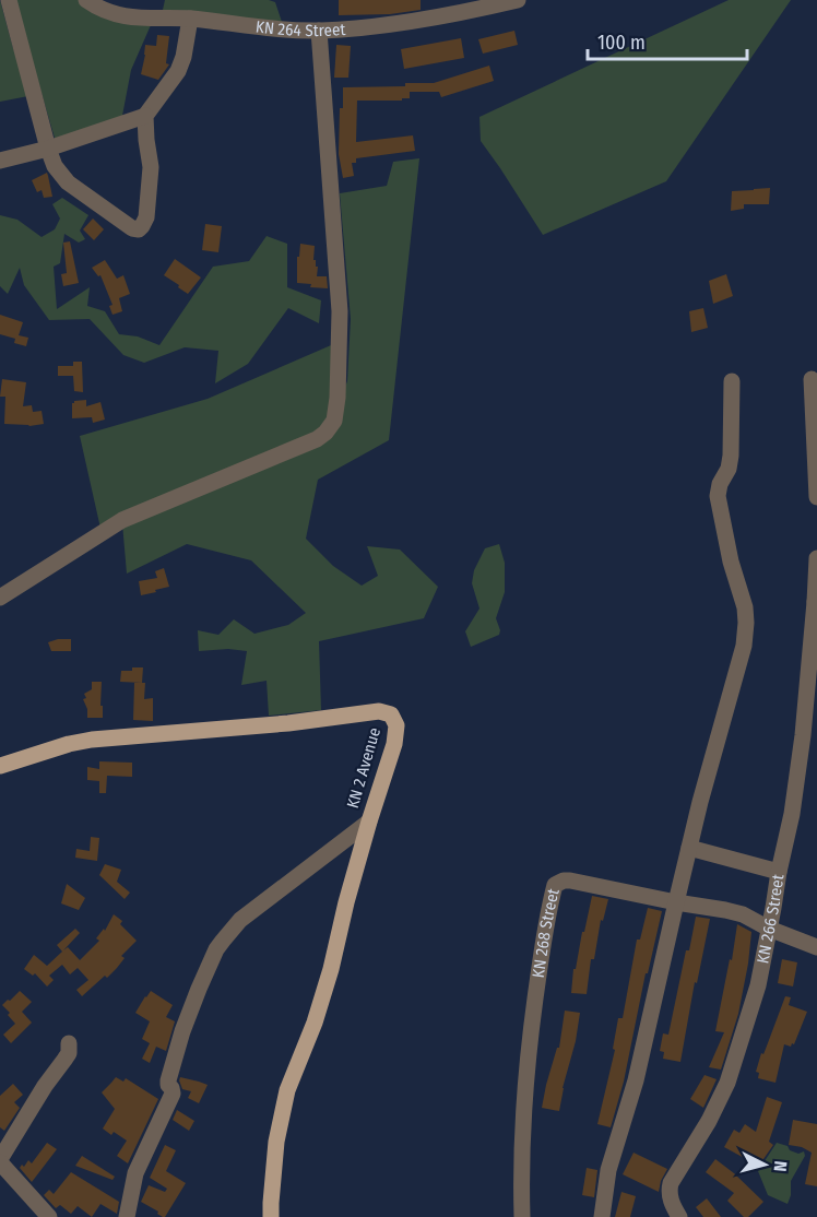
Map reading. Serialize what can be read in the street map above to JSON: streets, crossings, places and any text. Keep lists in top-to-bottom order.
{
  "streets": {
    "main road": ["KN 2 Avenue"],
    "street": ["KN 264 Street", "KN 266 Street", "KN 268 Street"]
  },
  "crossings": [
    ["KN 266 Street", "KN 268 Street"]
  ],
  "scale_bar": "100 m",
  "north": "right"
}
